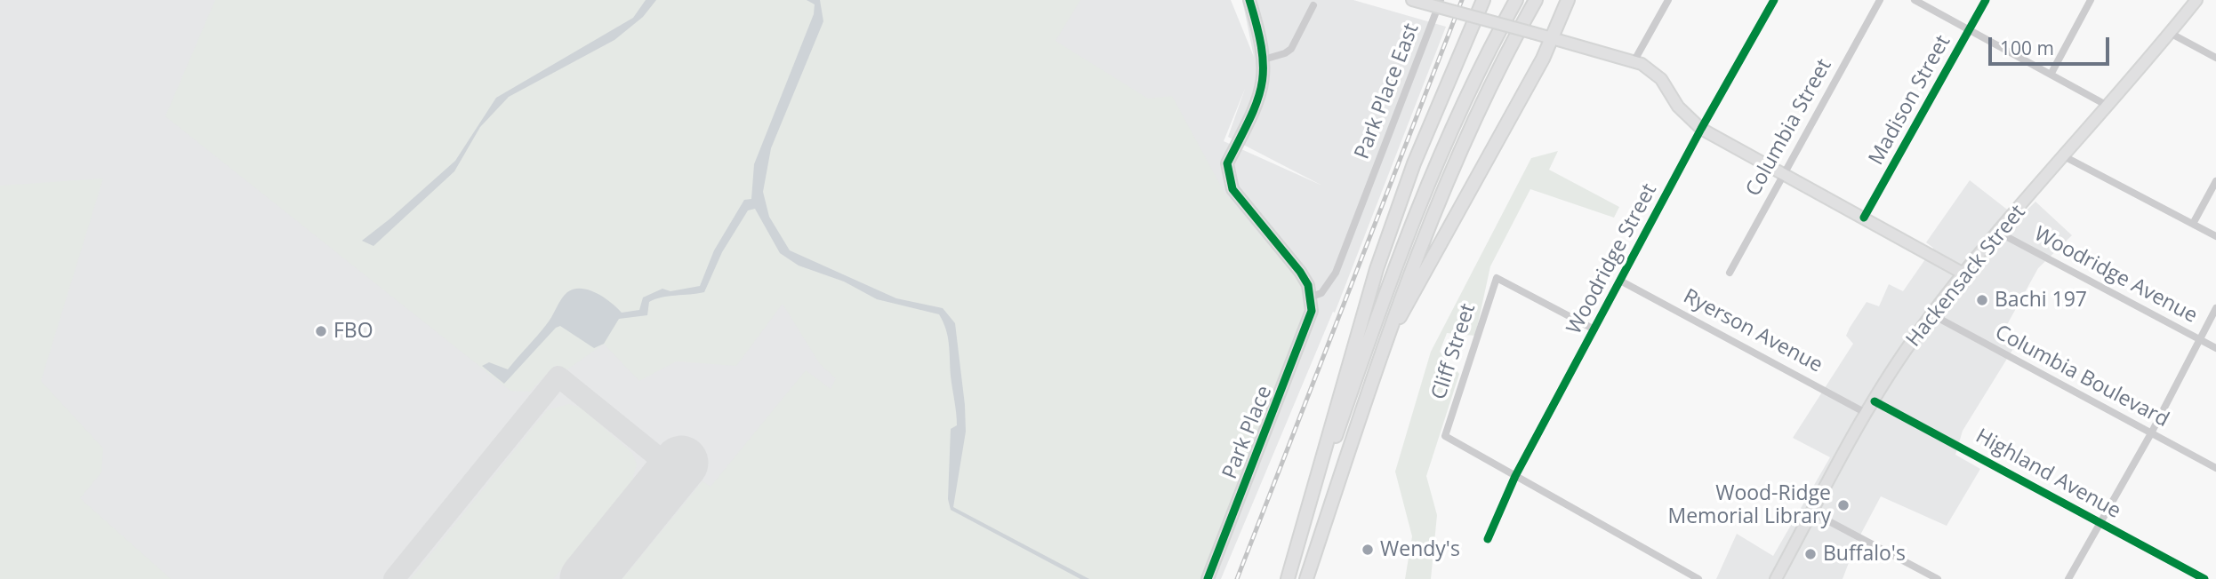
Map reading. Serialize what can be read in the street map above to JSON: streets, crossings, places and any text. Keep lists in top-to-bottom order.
{
  "streets": {
    "main road": ["Hackensack Street", "Park Place"],
    "street": [
      "Park Place East",
      "Madison Street",
      "Columbia Street",
      "Woodridge Street",
      "Woodridge Avenue",
      "Ryerson Avenue",
      "Cliff Street",
      "Columbia Boulevard",
      "Highland Avenue"
    ]
  },
  "crossings": [
    ["Park Place East", "Park Place"],
    ["Woodridge Street", "Ryerson Avenue"],
    ["Woodridge Street", "Cliff Street"],
    ["Woodridge Avenue", "Hackensack Street"],
    ["Hackensack Street", "Ryerson Avenue"],
    ["Hackensack Street", "Columbia Boulevard"],
    ["Hackensack Street", "Highland Avenue"]
  ],
  "places": [
    "Bachi 197",
    "FBO",
    "Wood-Ridge Memorial Library",
    "Wendy's",
    "Buffalo's"
  ],
  "scale_bar": "100 m"
}
